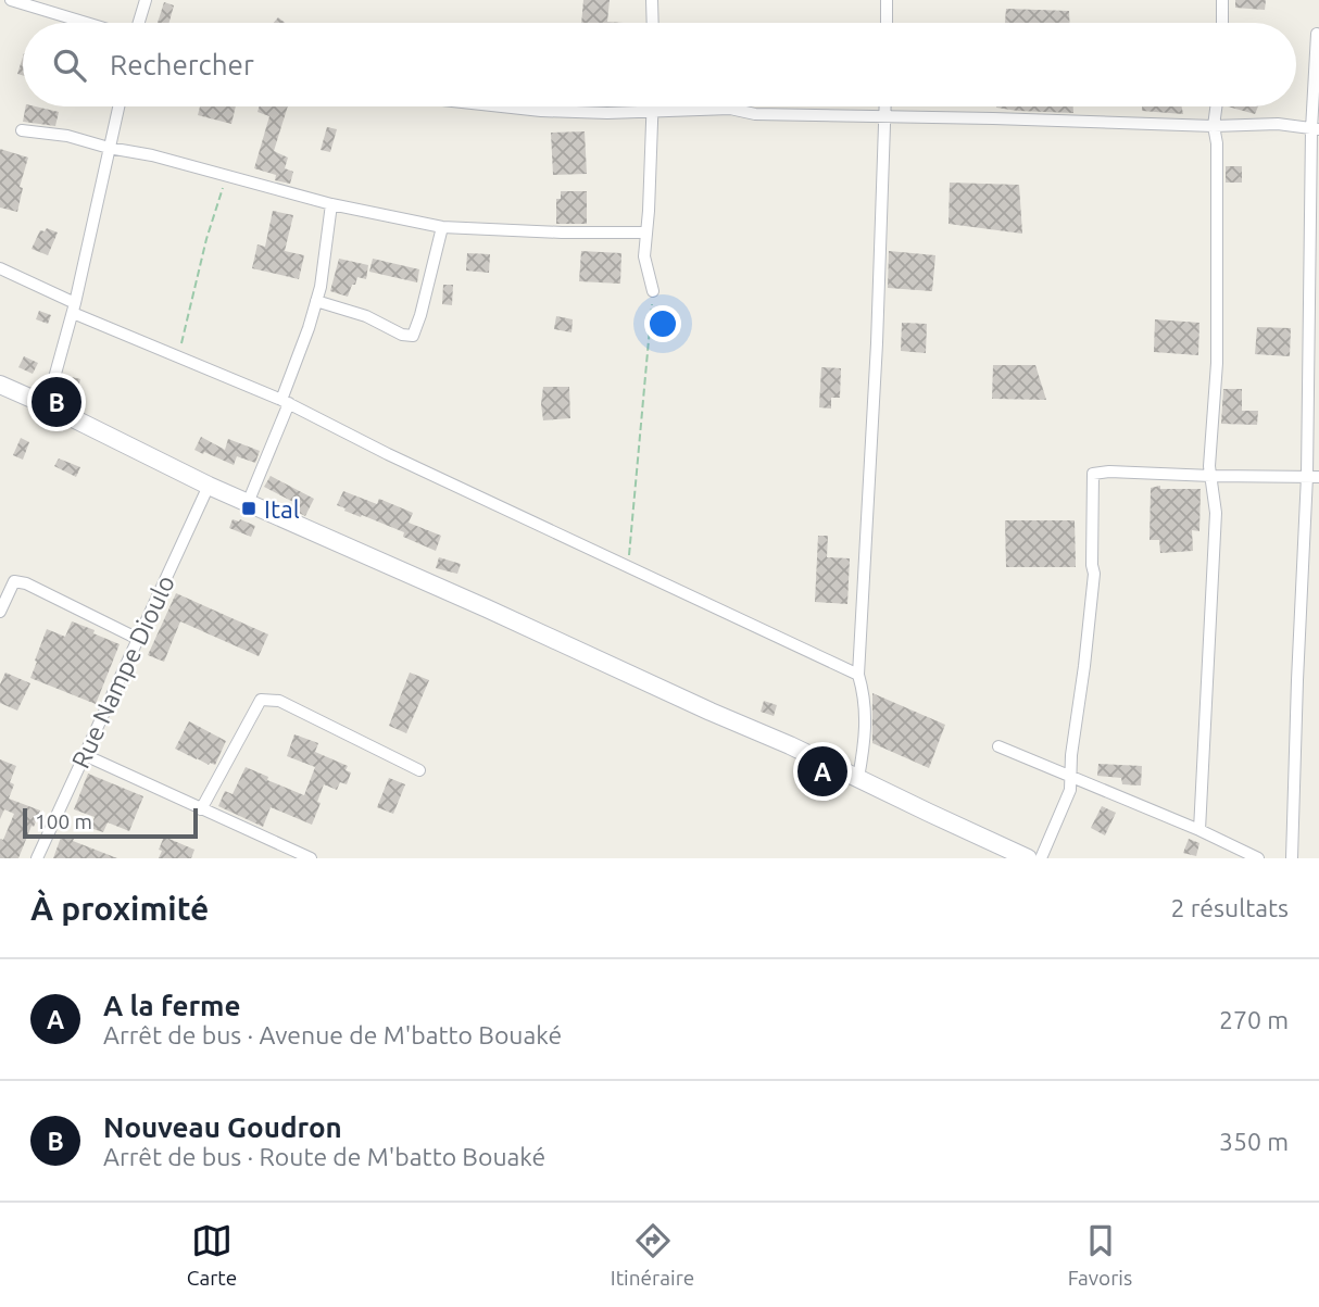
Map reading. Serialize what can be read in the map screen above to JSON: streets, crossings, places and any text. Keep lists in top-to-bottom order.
{
  "streets": {
    "street": ["Rue Nampe Dioulo"]
  },
  "places": {
    "transit": ["Ital"]
  },
  "scale_bar": "100 m",
  "page": {
    "search": "Rechercher",
    "pins": ["B", "A"],
    "scale": "100 m",
    "heading": ["À proximité", "2 résultats"],
    "list": [
      {
        "mark": "A",
        "name": "A la ferme",
        "note": "Arrêt de bus · Avenue de M'batto Bouaké",
        "value": "270 m"
      },
      {
        "mark": "B",
        "name": "Nouveau Goudron",
        "note": "Arrêt de bus · Route de M'batto Bouaké",
        "value": "350 m"
      }
    ],
    "nav": ["Carte", "Itinéraire", "Favoris"]
  }
}
